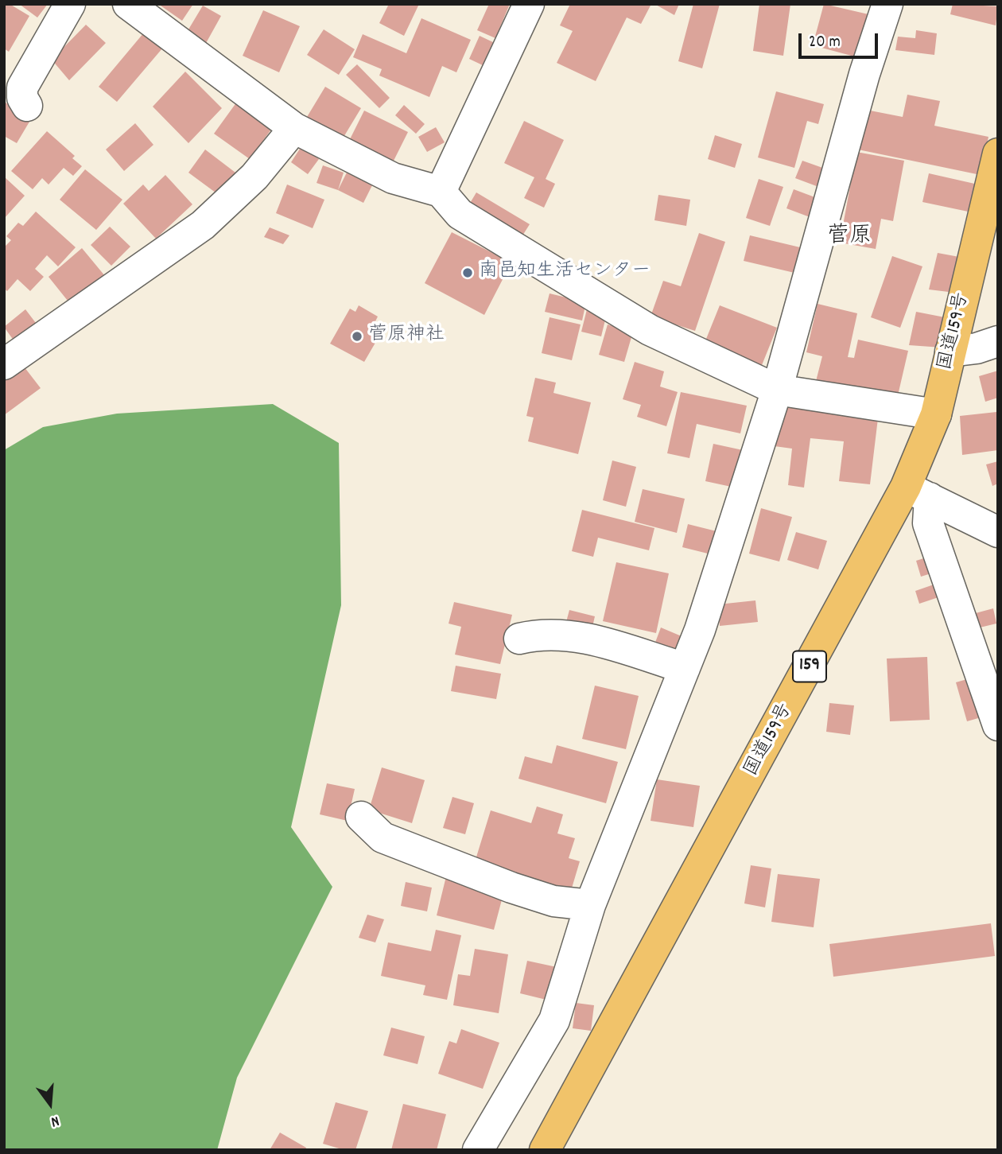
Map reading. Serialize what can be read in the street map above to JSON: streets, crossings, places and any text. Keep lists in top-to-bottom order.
{
  "streets": {
    "highway": ["国道159号", "159"]
  },
  "districts": ["菅原"],
  "places": ["南邑知生活センター", "菅原神社"],
  "scale_bar": "20 m",
  "north": "bottom"
}
